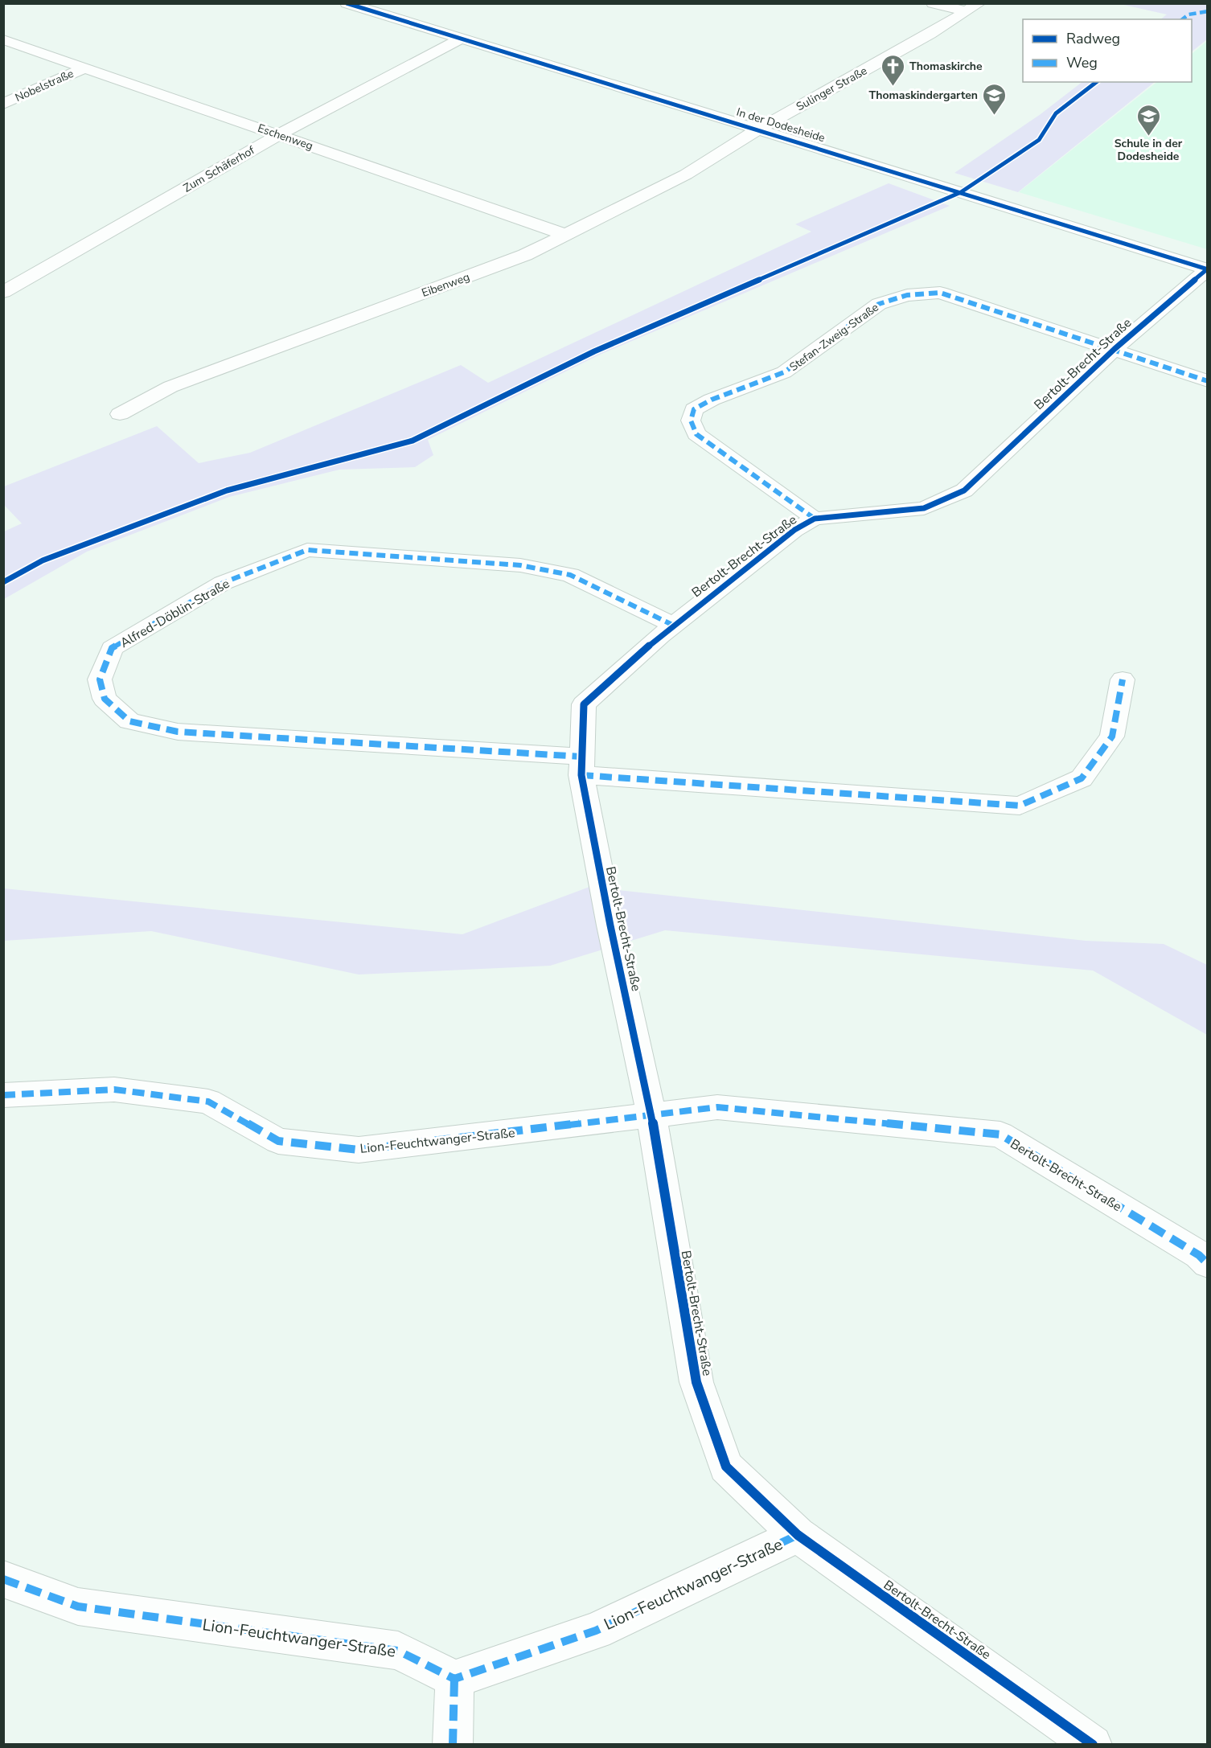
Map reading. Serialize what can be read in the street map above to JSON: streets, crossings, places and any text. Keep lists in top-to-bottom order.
{
  "streets": {
    "street": [
      "Nobelstraße",
      "Sulinger Straße",
      "In der Dodesheide",
      "Eschenweg",
      "Zum Schäferhof",
      "Eibenweg",
      "Stefan-Zweig-Straße",
      "Bertolt-Brecht-Straße",
      "Alfred-Döblin-Straße",
      "Lion-Feuchtwanger-Straße"
    ]
  },
  "crossings": [
    ["Nobelstraße", "Eschenweg"],
    ["Sulinger Straße", "In der Dodesheide"],
    ["Sulinger Straße", "Eibenweg"],
    ["In der Dodesheide", "Zum Schäferhof"],
    ["In der Dodesheide", "Eibenweg"],
    ["In der Dodesheide", "Bertolt-Brecht-Straße"],
    ["Eschenweg", "Zum Schäferhof"],
    ["Eschenweg", "Eibenweg"],
    ["Stefan-Zweig-Straße", "Bertolt-Brecht-Straße"],
    ["Bertolt-Brecht-Straße", "Alfred-Döblin-Straße"],
    ["Bertolt-Brecht-Straße", "Lion-Feuchtwanger-Straße"]
  ],
  "places": {
    "church": ["Thomaskirche"],
    "school or university": ["Thomaskindergarten", "Schule in der Dodesheide"]
  },
  "legend": ["Radweg", "Weg"]
}
